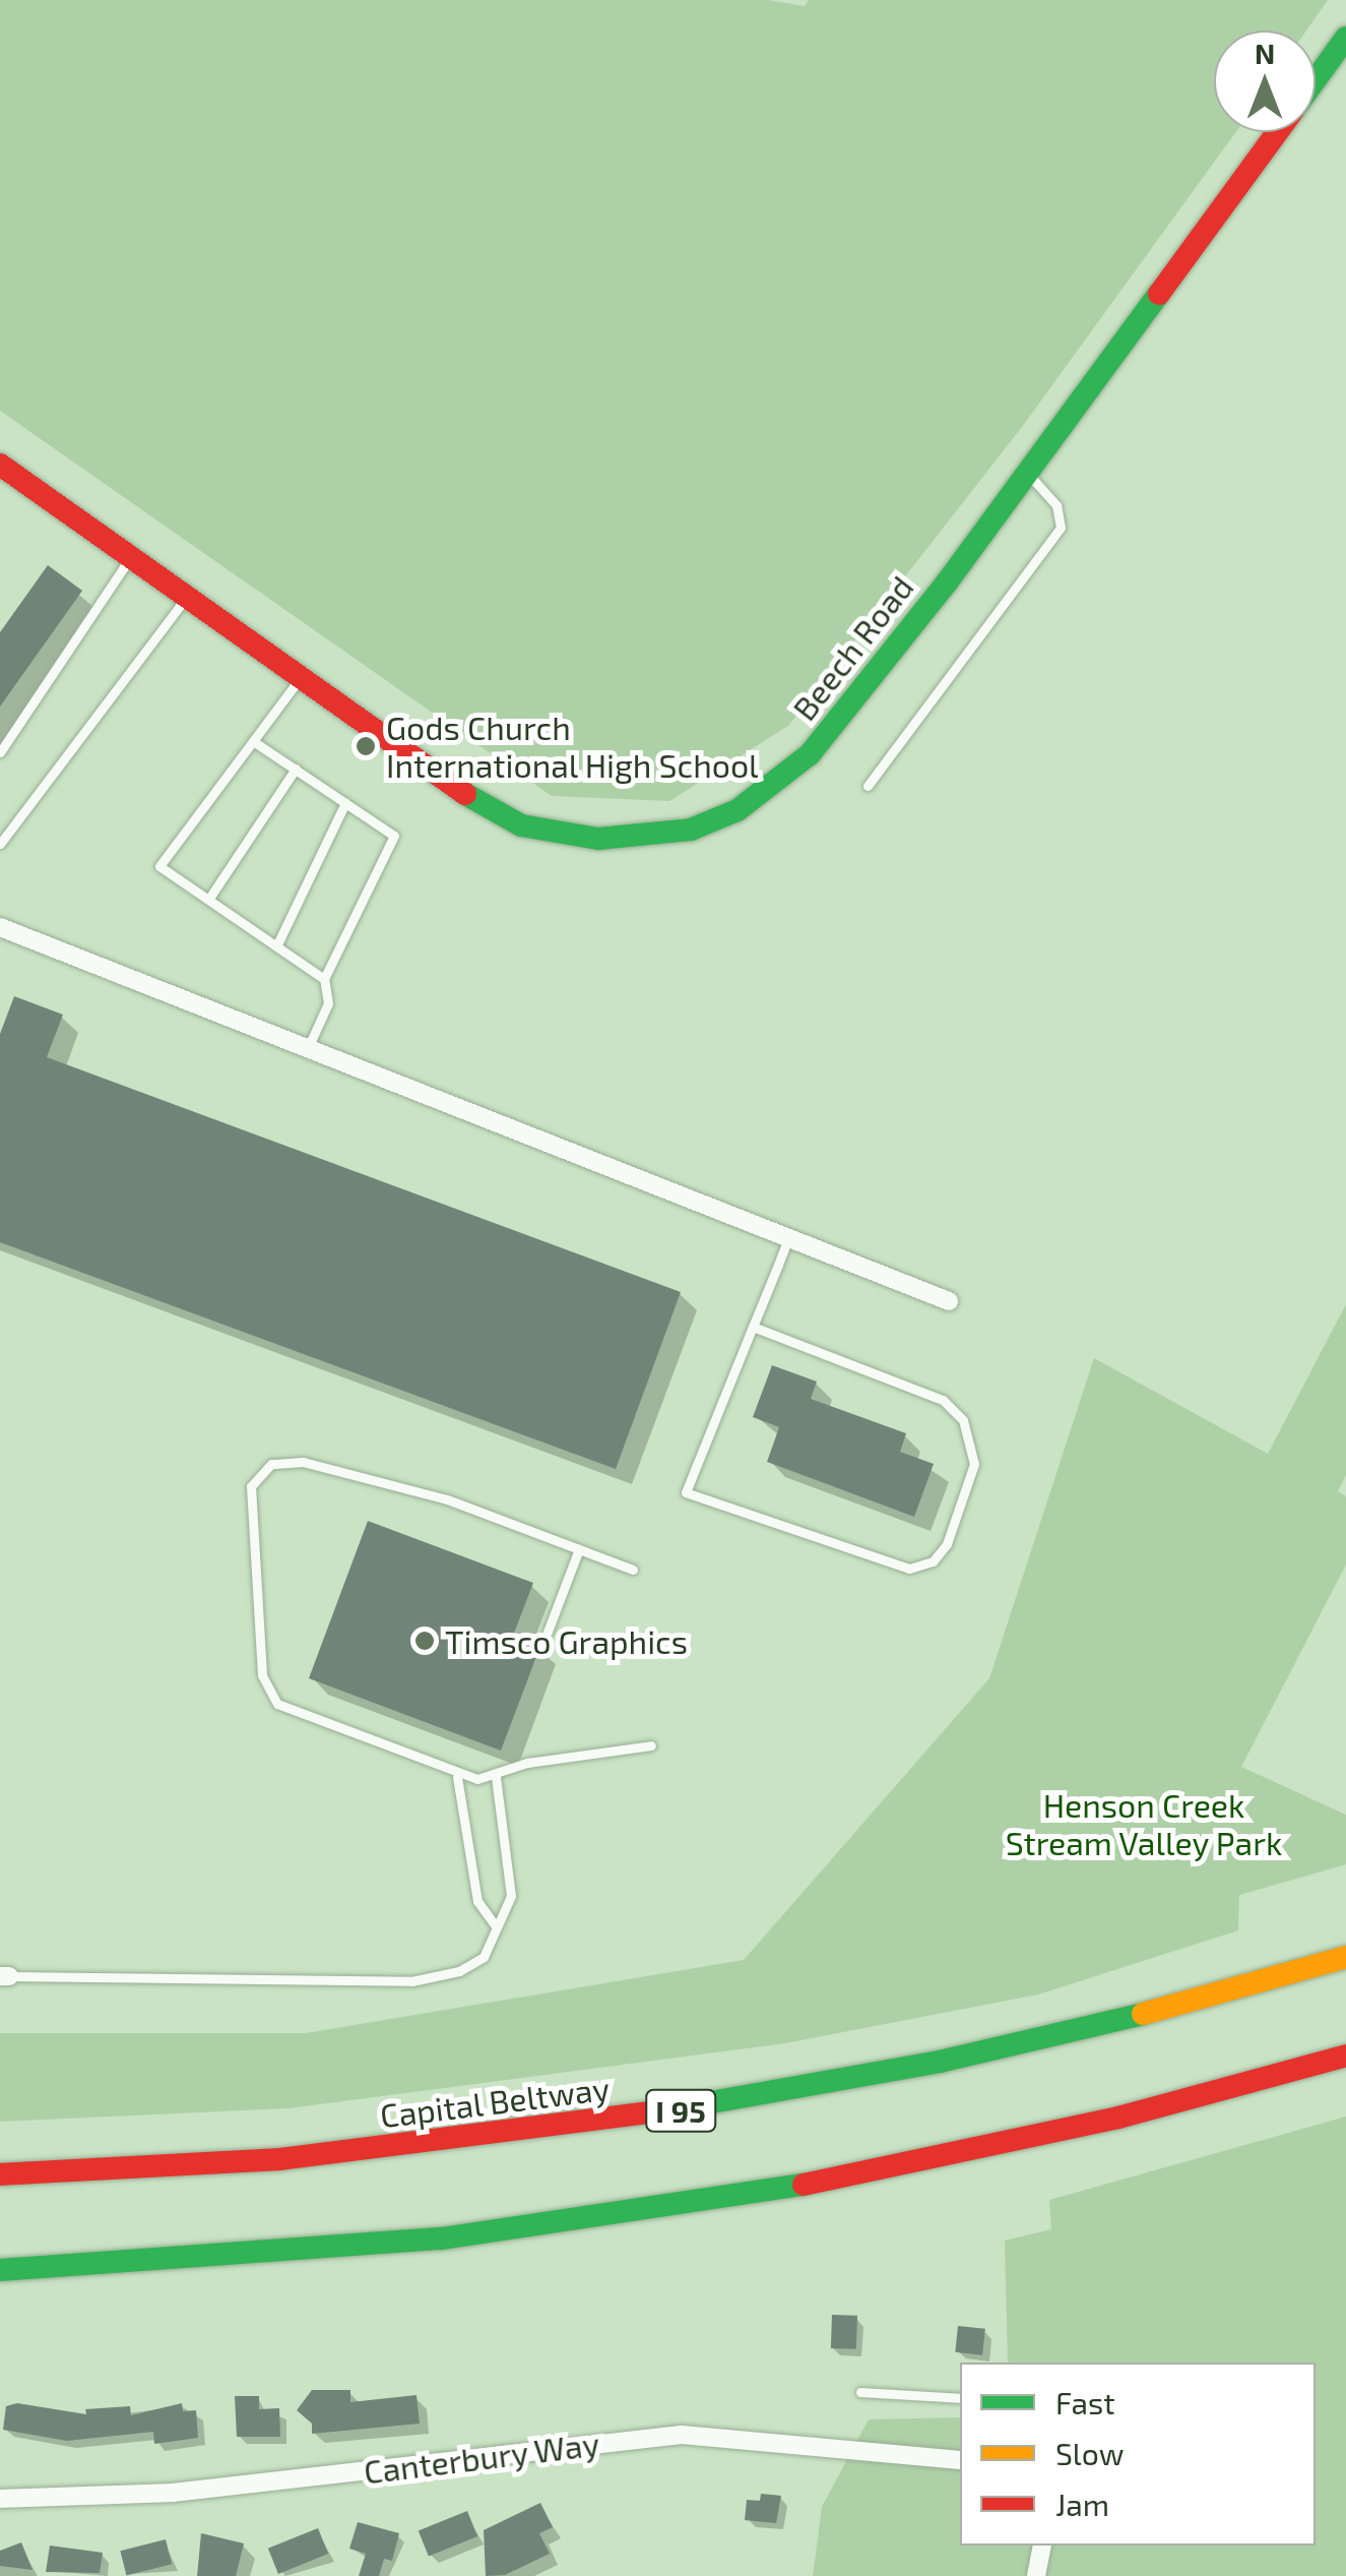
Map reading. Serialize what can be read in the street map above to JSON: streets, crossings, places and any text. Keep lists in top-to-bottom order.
{
  "streets": {
    "main road": ["Beech Road", "Capital Beltway", "I 95"],
    "street": ["Canterbury Way"]
  },
  "parks": ["Henson Creek Stream Valley Park"],
  "places": ["Gods Church International High School", "Timsco Graphics"],
  "legend": ["Fast", "Slow", "Jam"],
  "north": "top"
}
